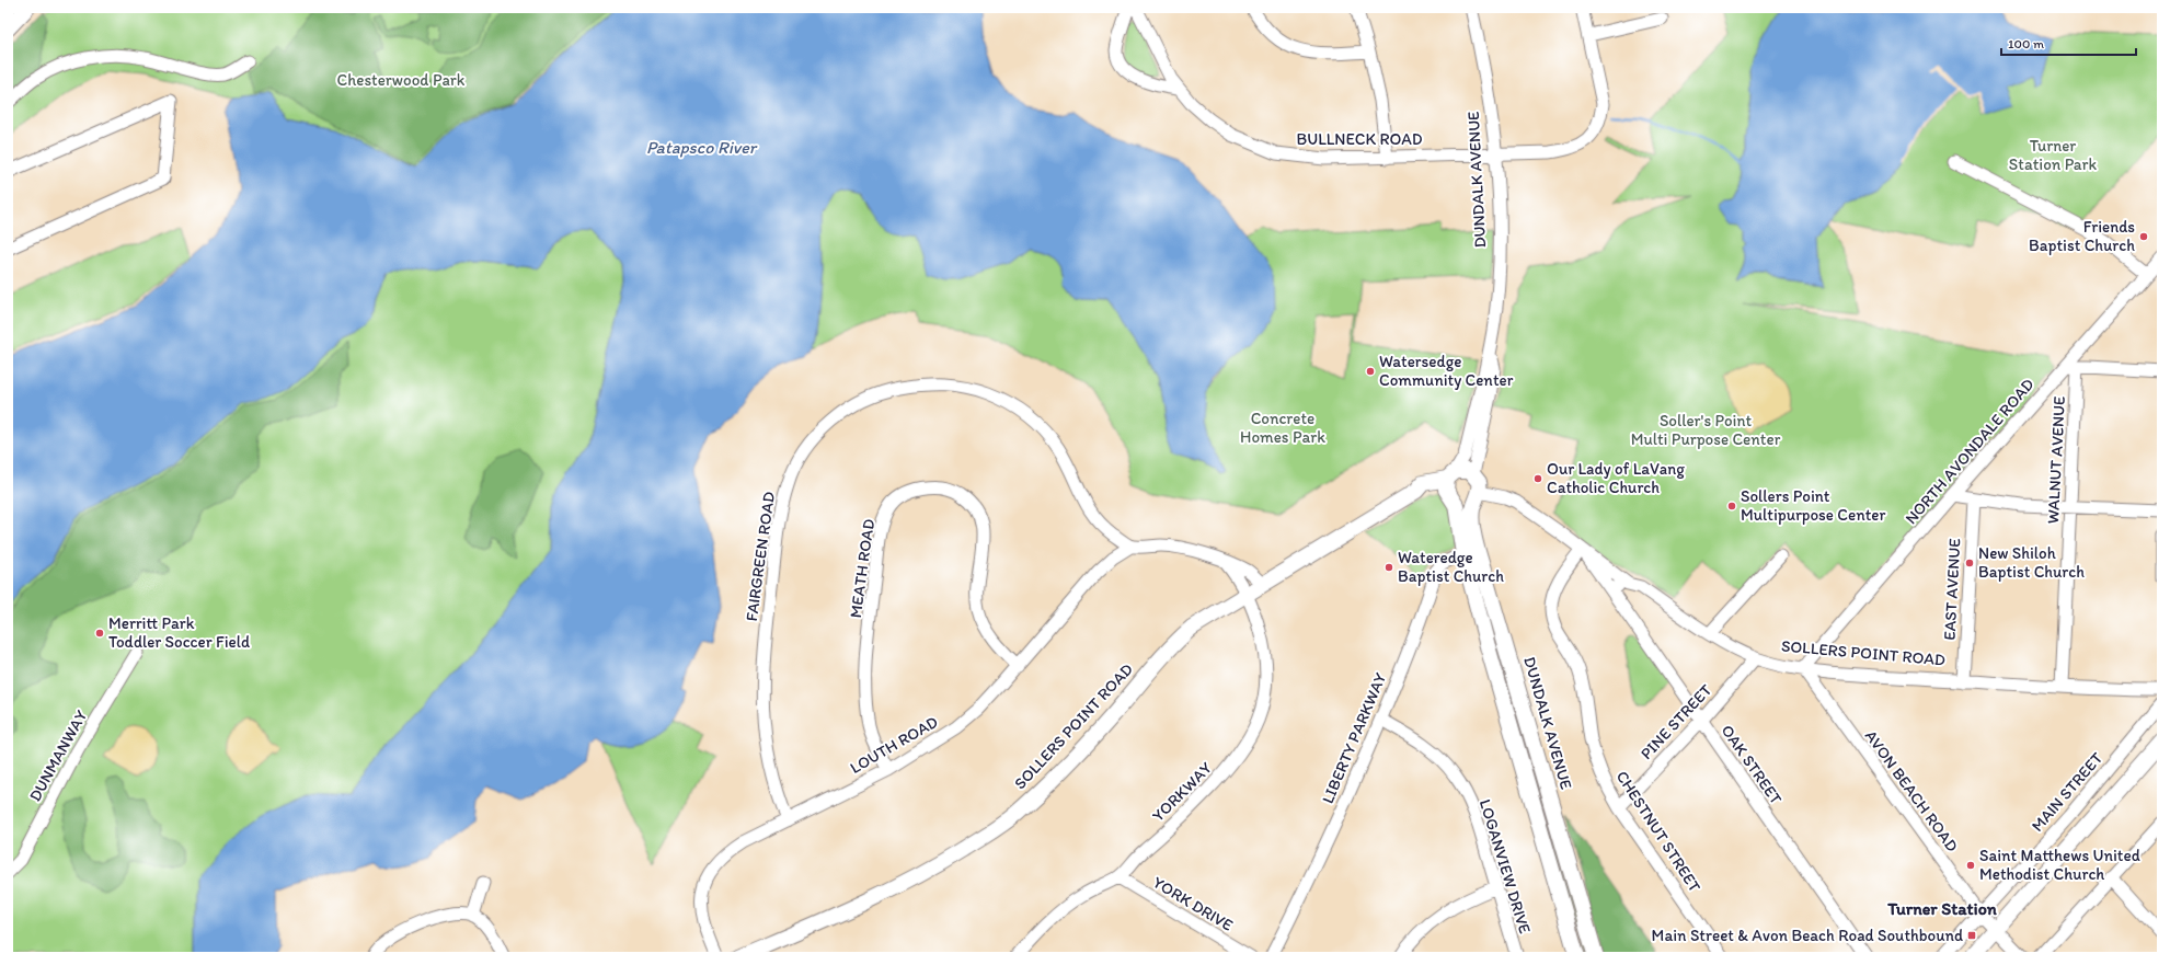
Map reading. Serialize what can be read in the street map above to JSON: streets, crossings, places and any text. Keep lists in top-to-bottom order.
{
  "streets": {
    "main road": ["DUNDALK AVENUE", "SOLLERS POINT ROAD"],
    "street": [
      "BULLNECK ROAD",
      "NORTH AVONDALE ROAD",
      "WALNUT AVENUE",
      "FAIRGREEN ROAD",
      "MEATH ROAD",
      "EAST AVENUE",
      "PINE STREET",
      "LIBERTY PARKWAY",
      "LOUTH ROAD",
      "DUNMANWAY",
      "OAK STREET",
      "AVON BEACH ROAD",
      "YORKWAY",
      "MAIN STREET",
      "CHESTNUT STREET",
      "LOGANVIEW DRIVE",
      "YORK DRIVE"
    ]
  },
  "crossings": [
    ["BULLNECK ROAD", "DUNDALK AVENUE"],
    ["DUNDALK AVENUE", "SOLLERS POINT ROAD"],
    ["DUNDALK AVENUE", "LIBERTY PARKWAY"],
    ["NORTH AVONDALE ROAD", "WALNUT AVENUE"],
    ["NORTH AVONDALE ROAD", "SOLLERS POINT ROAD"],
    ["NORTH AVONDALE ROAD", "AVON BEACH ROAD"],
    ["WALNUT AVENUE", "SOLLERS POINT ROAD"],
    ["FAIRGREEN ROAD", "LOUTH ROAD"],
    ["MEATH ROAD", "LOUTH ROAD"],
    ["EAST AVENUE", "SOLLERS POINT ROAD"],
    ["SOLLERS POINT ROAD", "PINE STREET"],
    ["SOLLERS POINT ROAD", "OAK STREET"],
    ["SOLLERS POINT ROAD", "AVON BEACH ROAD"],
    ["SOLLERS POINT ROAD", "YORKWAY"],
    ["SOLLERS POINT ROAD", "CHESTNUT STREET"],
    ["PINE STREET", "OAK STREET"],
    ["PINE STREET", "CHESTNUT STREET"],
    ["LIBERTY PARKWAY", "LOGANVIEW DRIVE"],
    ["OAK STREET", "CHESTNUT STREET"],
    ["AVON BEACH ROAD", "MAIN STREET"],
    ["YORKWAY", "YORK DRIVE"]
  ],
  "districts": ["Turner Station"],
  "water": ["Patapsco River"],
  "parks": [
    "Chesterwood Park",
    "Turner Station Park",
    "Concrete Homes Park",
    "Soller's Point Multi Purpose Center"
  ],
  "places": {
    "other": [
      "Friends Baptist Church",
      "Watersedge Community Center",
      "Our Lady of LaVang Catholic Church",
      "Sollers Point Multipurpose Center",
      "New Shiloh Baptist Church",
      "Wateredge Baptist Church",
      "Merritt Park Toddler Soccer Field",
      "Saint Matthews United Methodist Church"
    ],
    "transit": ["Main Street & Avon Beach Road Southbound"]
  },
  "scale_bar": "100 m"
}
